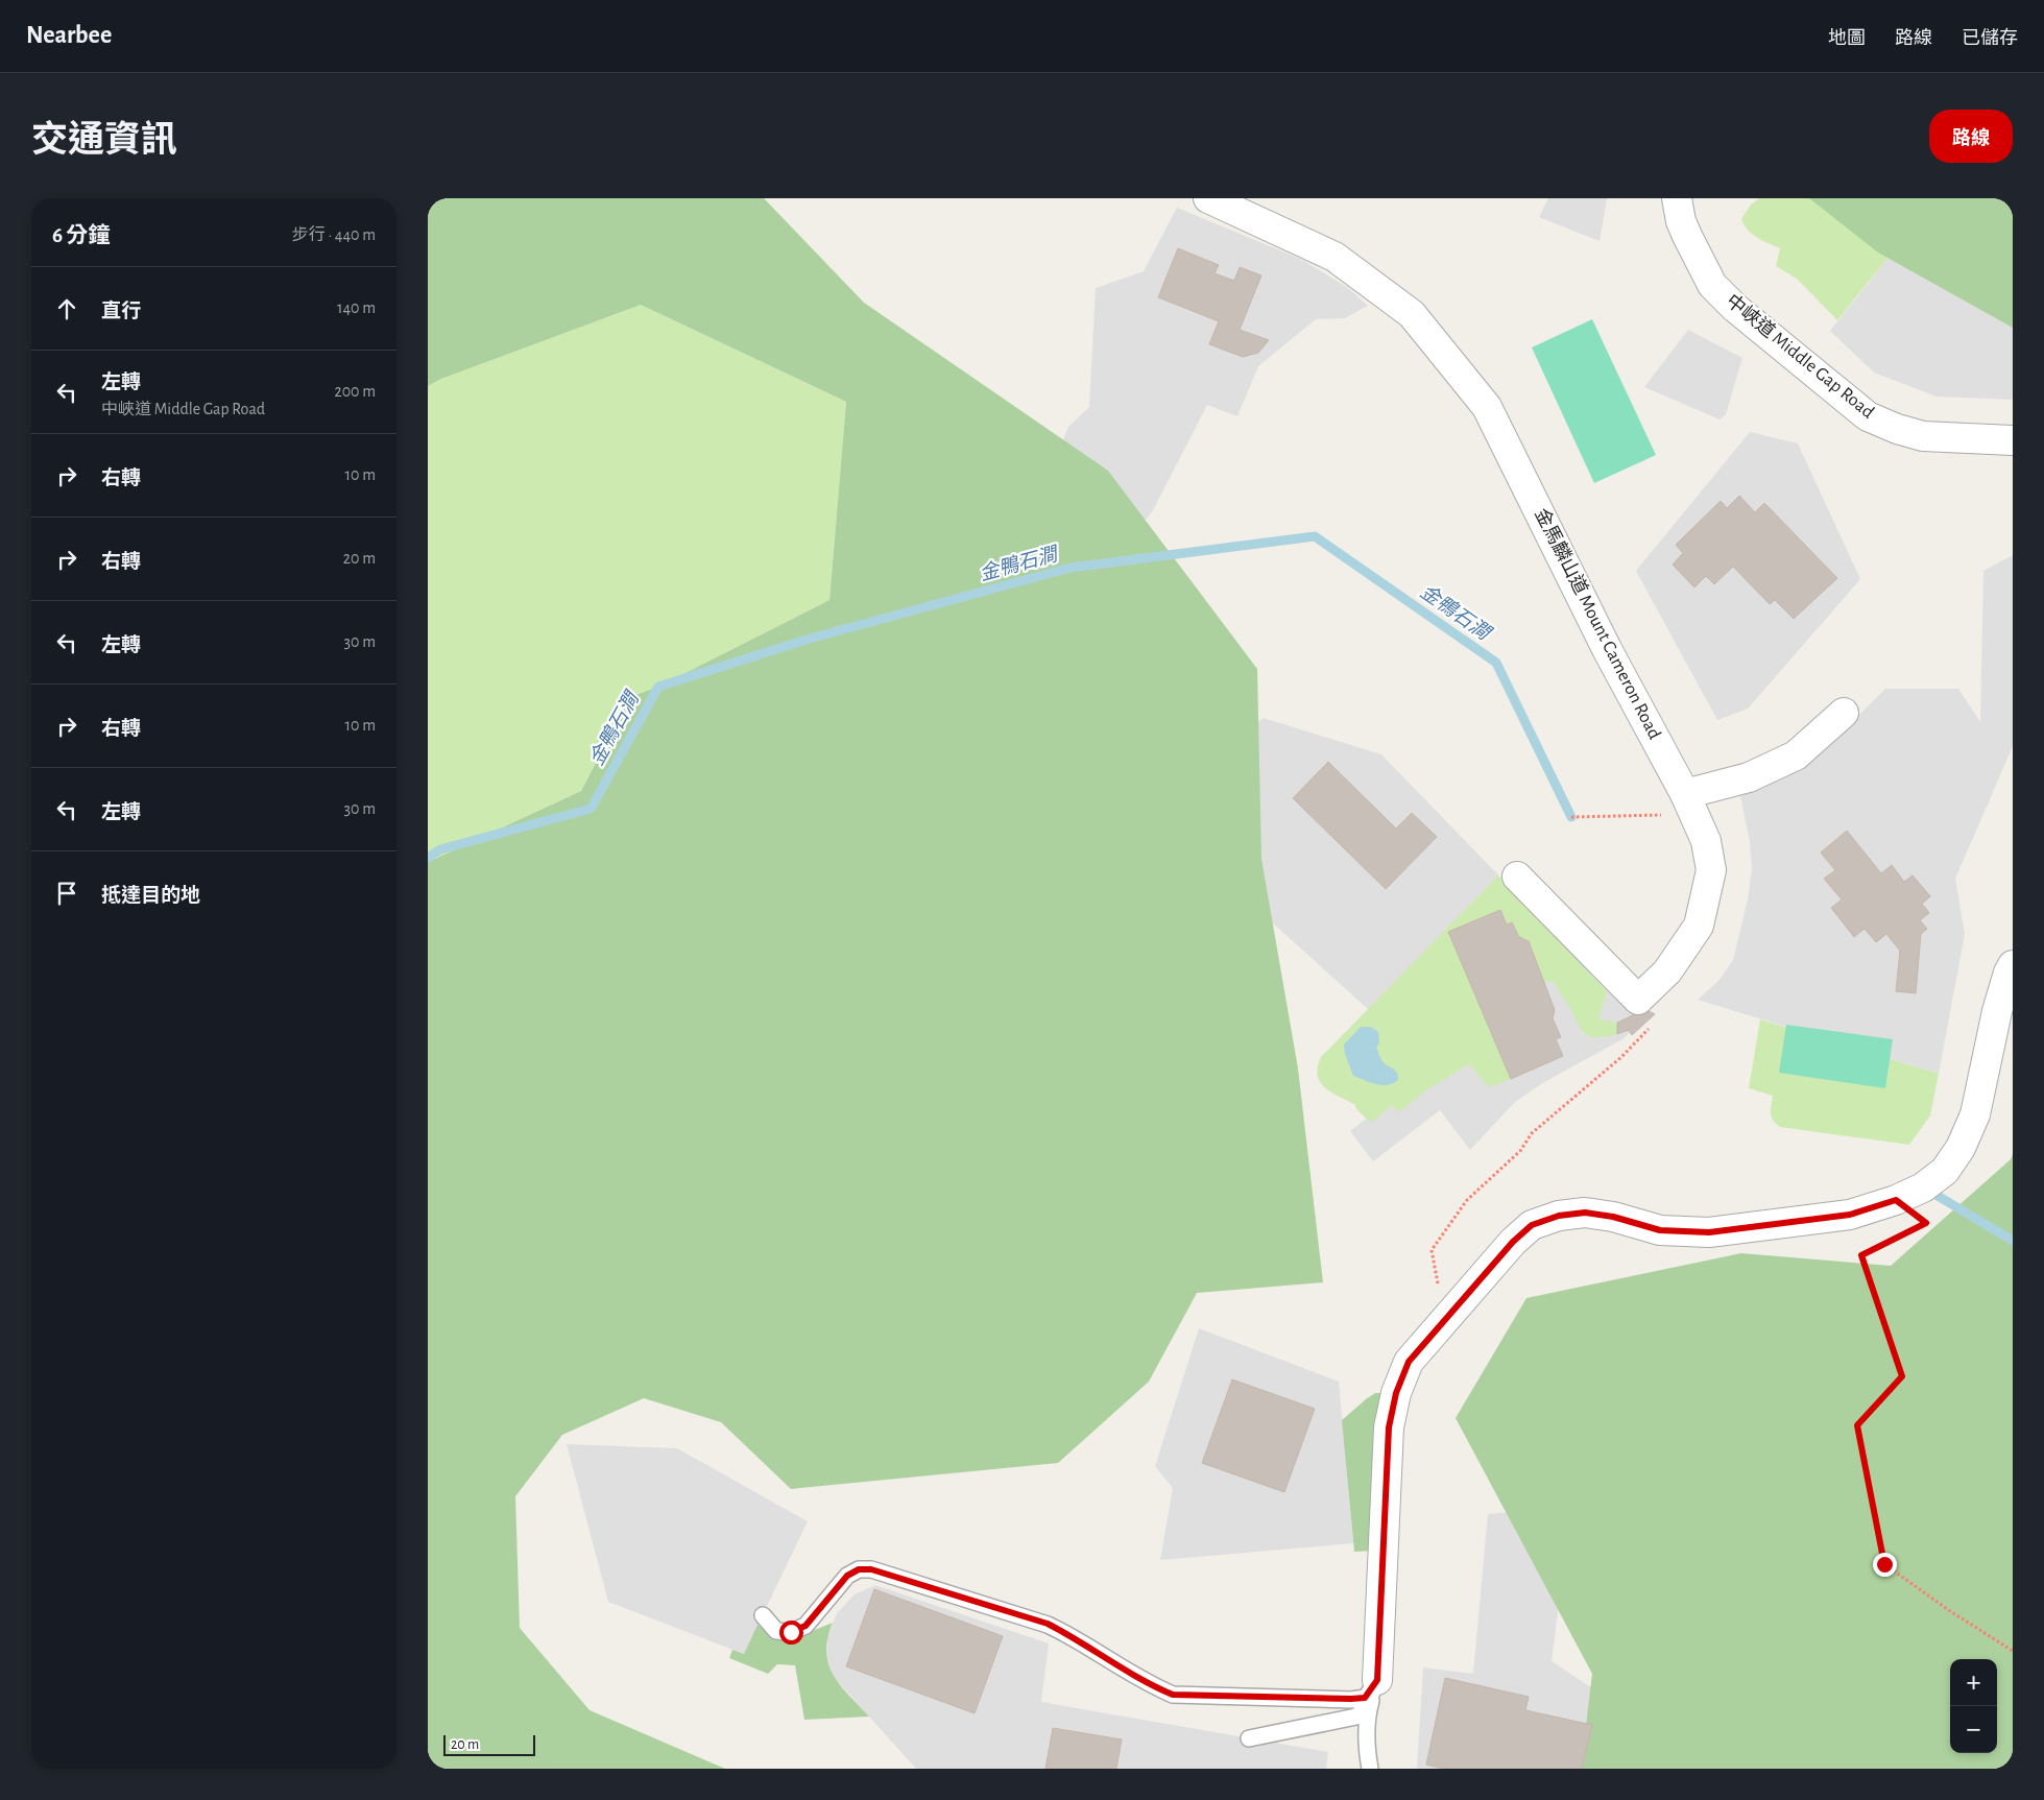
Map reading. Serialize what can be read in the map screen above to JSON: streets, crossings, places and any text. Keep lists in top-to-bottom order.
{
  "streets": {
    "street": ["中峽道 Middle Gap Road", "金馬麟山道 Mount Cameron Road"]
  },
  "water": ["金鴨石澗"],
  "scale_bar": "20 m",
  "page": {
    "header": "Nearbee",
    "nav": ["地圖", "路線", "已儲存"],
    "title": "交通資訊",
    "buttons": "路線",
    "heading": ["6 分鐘", "步行 · 440 m"],
    "list": [
      ["直行", "140 m"],
      ["左轉", "中峽道 Middle Gap Road", "200 m"],
      ["右轉", "10 m"],
      ["右轉", "20 m"],
      ["左轉", "30 m"],
      ["右轉", "10 m"],
      ["左轉", "30 m"],
      "抵達目的地"
    ],
    "map_buttons": ["+", "−"],
    "scale": "20 m"
  }
}
